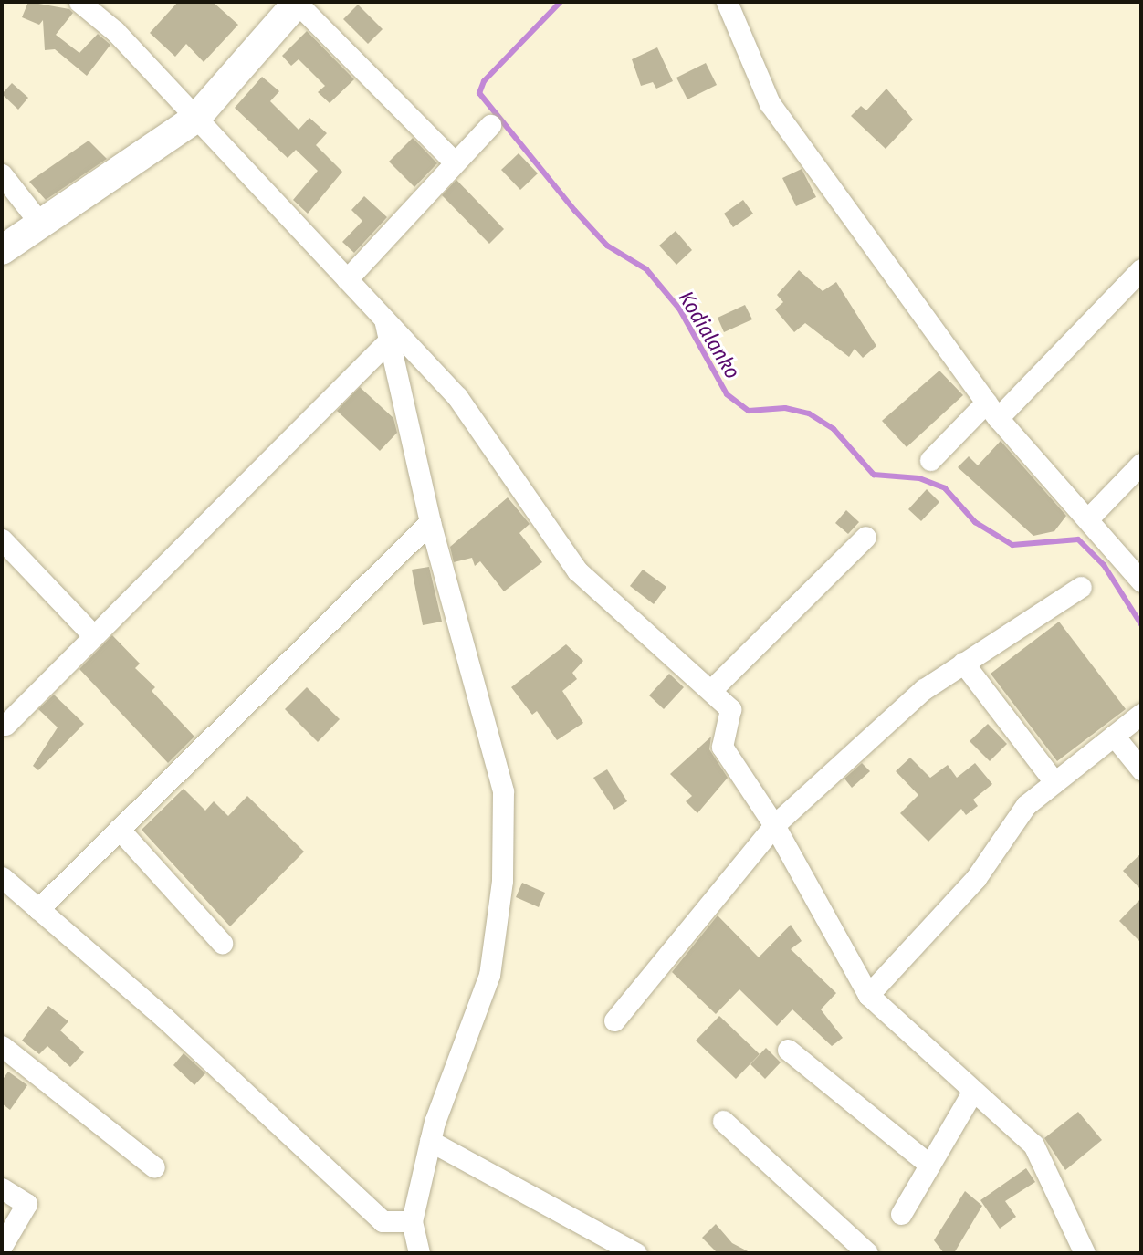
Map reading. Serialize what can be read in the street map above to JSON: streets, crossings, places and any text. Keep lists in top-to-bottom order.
{
  "water": ["Kodialanko"]
}
